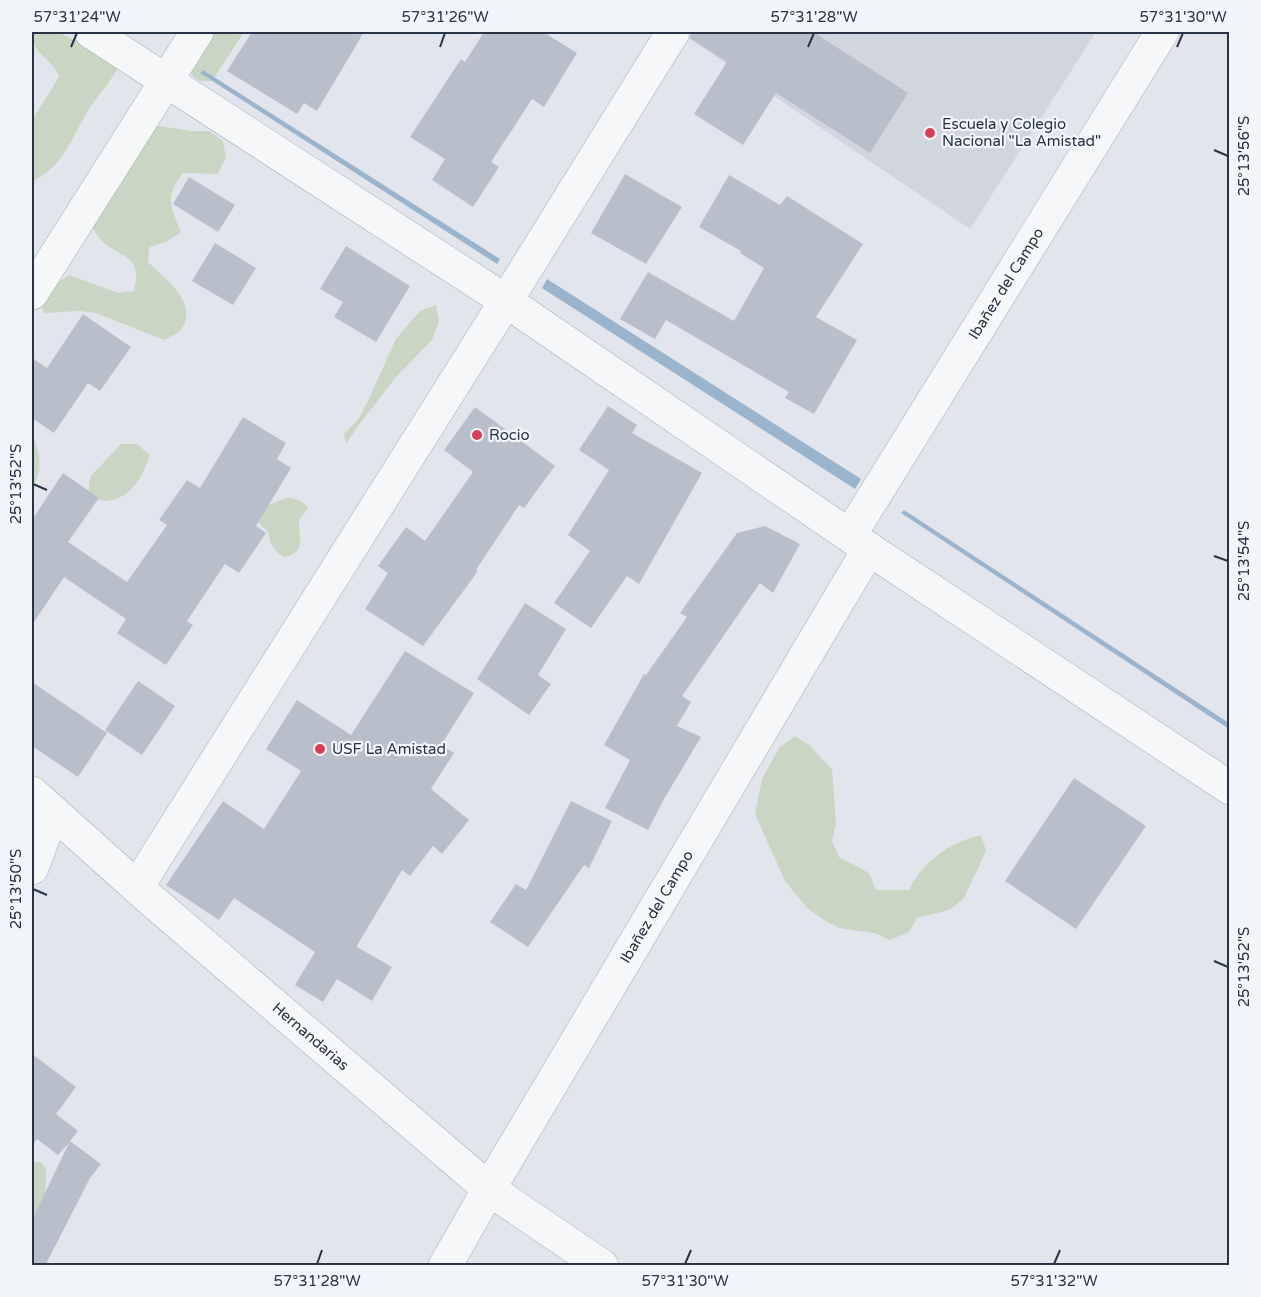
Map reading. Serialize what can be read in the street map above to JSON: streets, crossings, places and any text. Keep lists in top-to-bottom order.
{
  "streets": {
    "street": ["Ibañez del Campo", "Hernandarias"]
  },
  "crossings": [
    ["Ibañez del Campo", "Hernandarias"]
  ],
  "places": ["Escuela y Colegio Nacional \"La Amistad\"", "Rocio", "USF La Amistad"],
  "coordinates": [
    "57°31'24\"W",
    "57°31'26\"W",
    "57°31'28\"W",
    "57°31'30\"W",
    "25°13'56\"S",
    "25°13'52\"S",
    "25°13'54\"S",
    "25°13'50\"S",
    "57°31'32\"W"
  ]
}
